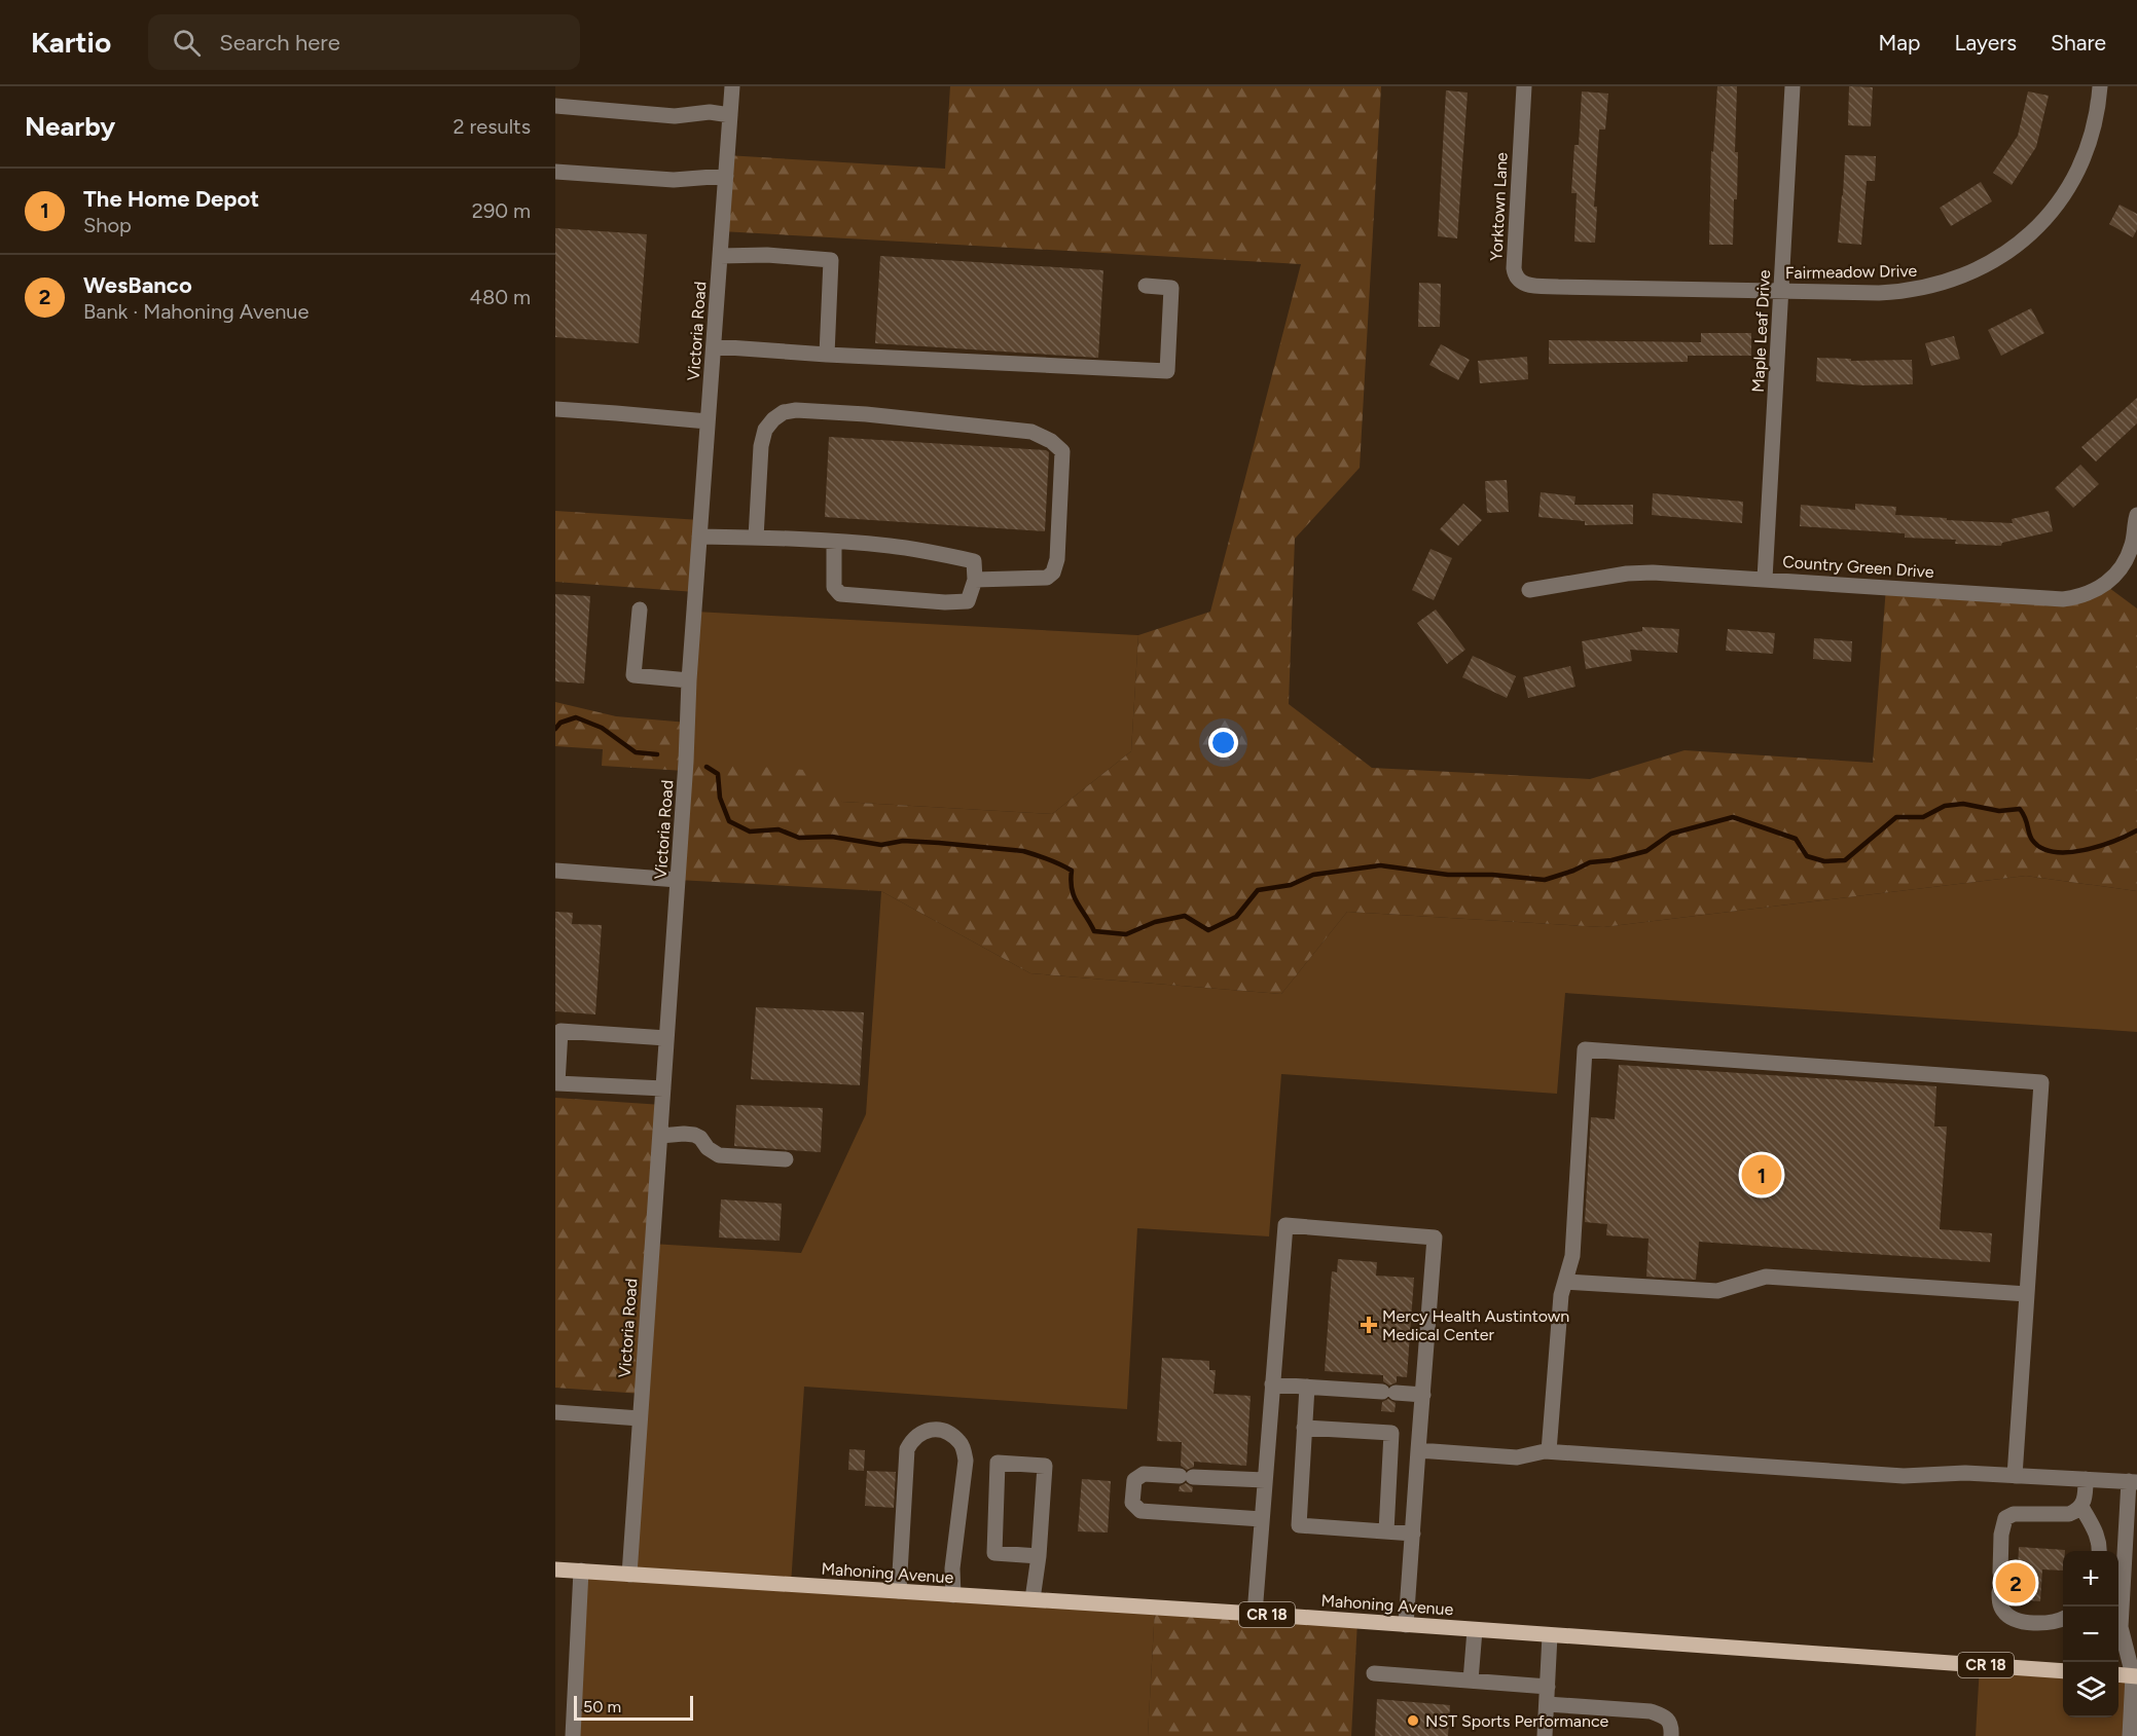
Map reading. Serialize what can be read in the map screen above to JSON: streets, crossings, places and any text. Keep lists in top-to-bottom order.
{
  "streets": {
    "main road": ["Mahoning Avenue", "CR 18"],
    "street": [
      "Yorktown Lane",
      "Fairmeadow Drive",
      "Victoria Road",
      "Maple Leaf Drive",
      "Country Green Drive"
    ]
  },
  "crossings": [
    ["Yorktown Lane", "Fairmeadow Drive"],
    ["Fairmeadow Drive", "Maple Leaf Drive"],
    ["Victoria Road", "Mahoning Avenue"],
    ["Maple Leaf Drive", "Country Green Drive"]
  ],
  "places": {
    "health": ["Mercy Health Austintown Medical Center"],
    "other": ["NST Sports Performance"]
  },
  "scale_bar": "50 m",
  "page": {
    "header": "Kartio",
    "search": "Search here",
    "nav": ["Map", "Layers", "Share"],
    "heading": ["Nearby", "2 results"],
    "list": [
      {
        "mark": "1",
        "name": "The Home Depot",
        "note": "Shop",
        "value": "290 m"
      },
      {
        "mark": "2",
        "name": "WesBanco",
        "note": "Bank · Mahoning Avenue",
        "value": "480 m"
      }
    ],
    "pins": ["1", "2"],
    "map_buttons": ["+", "−"],
    "scale": "50 m"
  }
}
